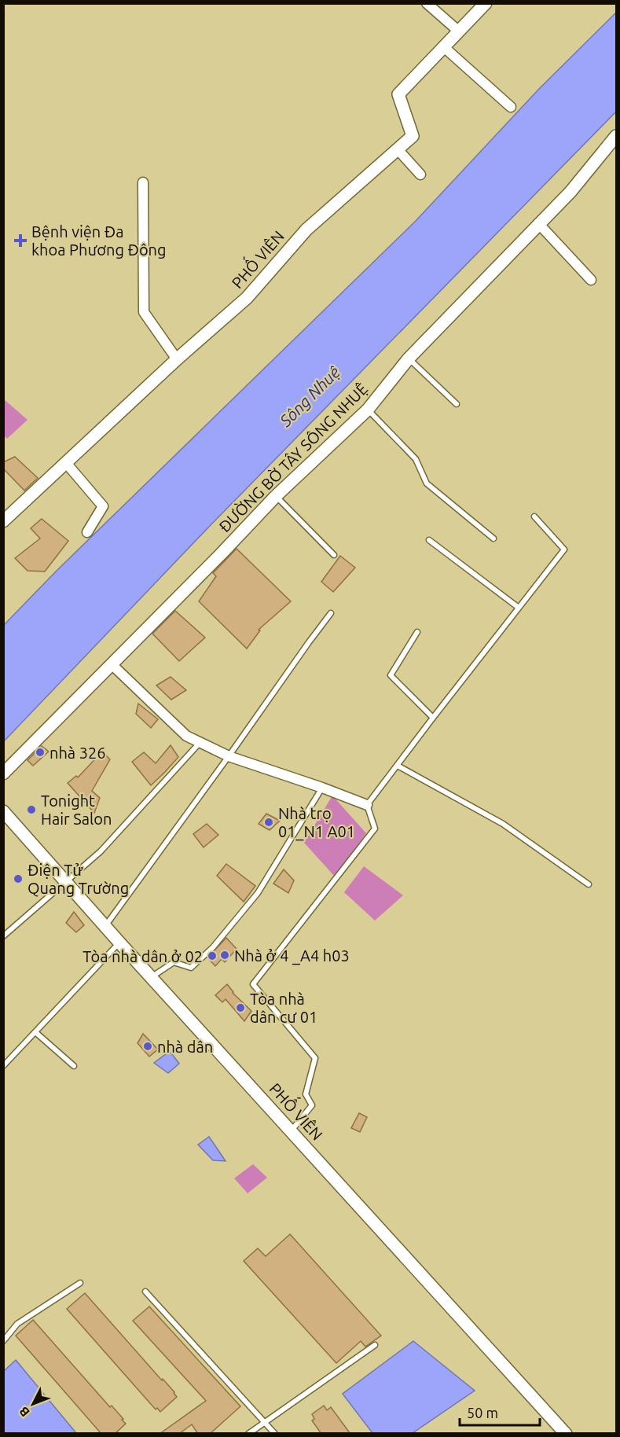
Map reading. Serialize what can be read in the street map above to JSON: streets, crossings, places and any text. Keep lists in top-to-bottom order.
{
  "streets": {
    "street": ["PHỐ VIÊN", "ĐƯỜNG BỜ TÂY SÔNG NHUỆ"]
  },
  "water": ["Sông Nhuệ"],
  "places": {
    "health": ["Bệnh viện Đa khoa Phương Đông"],
    "other": [
      "nhà 326",
      "Tonight Hair Salon",
      "Nhà trọ 01_N1 A01",
      "Điện Tử Quang Trường",
      "Nhà ở 4 _A4 h03",
      "Tòa nhà dân ở 02",
      "Tòa nhà dân cư 01",
      "nhà dân"
    ]
  },
  "scale_bar": "50 m",
  "north": "bottom left"
}
